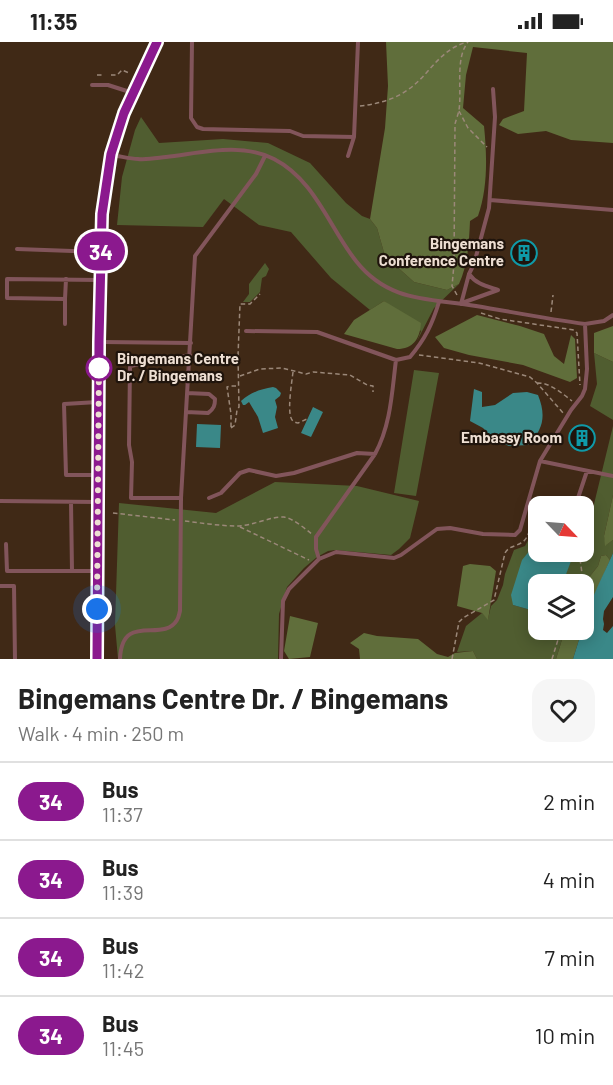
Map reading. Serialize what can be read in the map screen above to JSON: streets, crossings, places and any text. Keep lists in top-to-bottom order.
{
  "places": {
    "building": ["Bingemans Conference Centre", "Embassy Room"],
    "other": ["Bingemans Centre Dr. / Bingemans"]
  },
  "lines": ["bus line 34"],
  "north": "bottom right",
  "page": {
    "status": "11:35",
    "on_map": "34",
    "heading": ["Bingemans Centre Dr. / Bingemans", "Walk · 4 min · 250 m"],
    "list": [
      {
        "mark": "34",
        "name": "Bus",
        "note": "11:37",
        "value": "2 min"
      },
      {
        "mark": "34",
        "name": "Bus",
        "note": "11:39",
        "value": "4 min"
      },
      {
        "mark": "34",
        "name": "Bus",
        "note": "11:42",
        "value": "7 min"
      },
      {
        "mark": "34",
        "name": "Bus",
        "note": "11:45",
        "value": "10 min"
      }
    ]
  }
}
